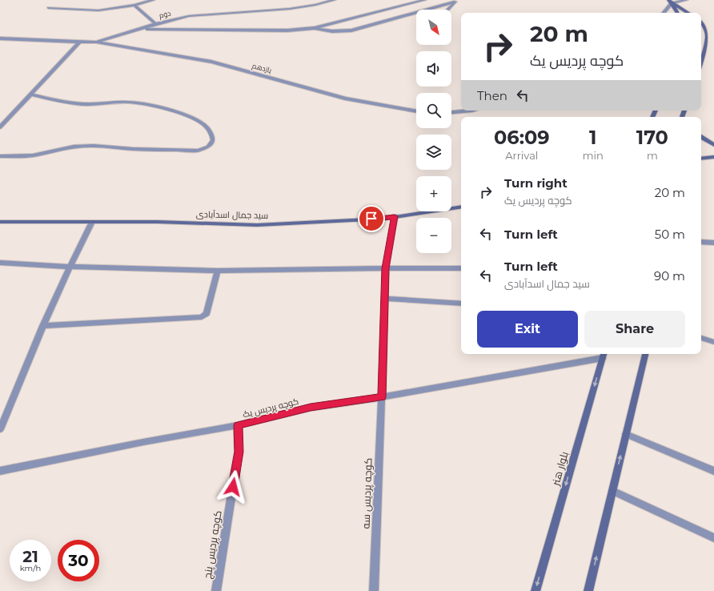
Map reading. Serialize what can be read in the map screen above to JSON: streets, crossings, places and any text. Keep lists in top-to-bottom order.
{
  "streets": {
    "main road": ["سید جمال اسدآبادی", "بلوار هنر"],
    "street": [
      "دوم",
      "یازدهم",
      "کوچه پردیس یک",
      "کوچه پردیس سه",
      "کوچه پردیس پنج"
    ]
  },
  "crossings": [
    ["دوم", "یازدهم"],
    ["سید جمال اسدآبادی", "کوچه پردیس سه"],
    ["کوچه پردیس یک", "بلوار هنر"],
    ["کوچه پردیس یک", "کوچه پردیس سه"],
    ["کوچه پردیس یک", "کوچه پردیس پنج"]
  ],
  "north": "bottom right",
  "page": {
    "map_buttons": ["+", "−"],
    "turn": ["20 m", "کوچه پردیس یک"],
    "then": "Then",
    "eta": [
      "06:09",
      "Arrival",
      "1",
      "min",
      "170",
      "m"
    ],
    "list": [
      {
        "name": "Turn right",
        "note": "کوچه پردیس یک",
        "value": "20 m"
      },
      {
        "name": "Turn left",
        "value": "50 m"
      },
      {
        "name": "Turn left",
        "note": "سید جمال اسدآبادی",
        "value": "90 m"
      }
    ],
    "buttons": ["Exit", "Share"],
    "speed": "21 km/h",
    "limit": "30"
  }
}
